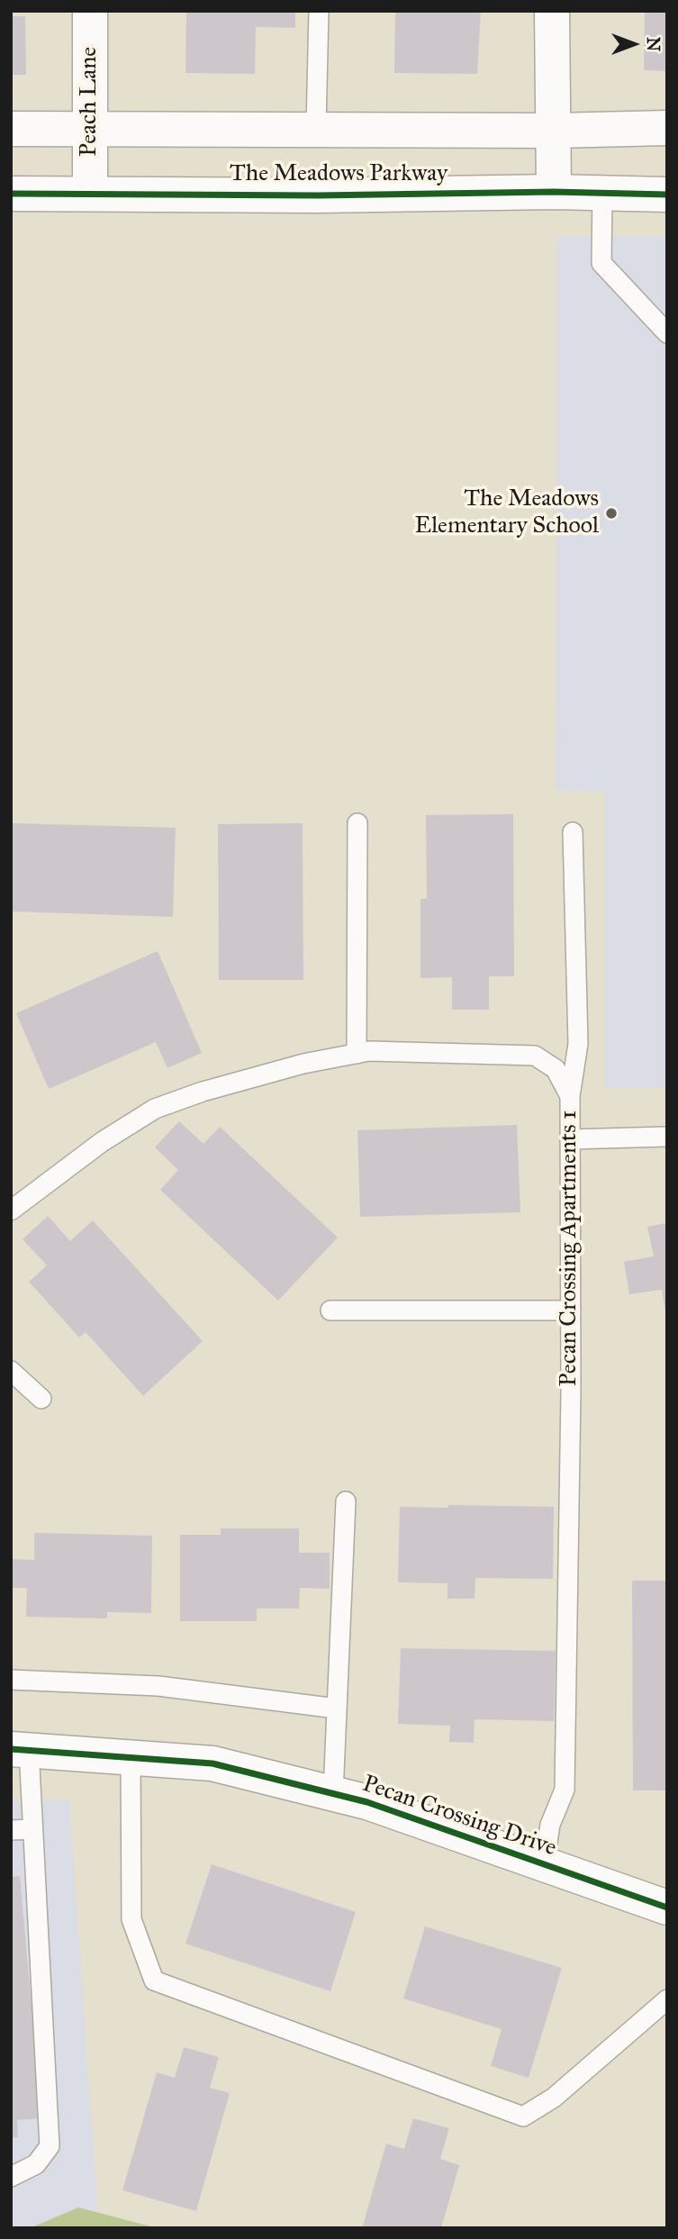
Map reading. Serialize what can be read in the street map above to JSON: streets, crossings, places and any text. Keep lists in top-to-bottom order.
{
  "streets": {
    "street": ["Peach Lane", "The Meadows Parkway", "Pecan Crossing Drive"],
    "lane": ["Pecan Crossing Apartments 1"]
  },
  "crossings": [
    ["Peach Lane", "The Meadows Parkway"],
    ["Pecan Crossing Apartments 1", "Pecan Crossing Drive"]
  ],
  "places": ["The Meadows Elementary School"],
  "north": "right"
}
